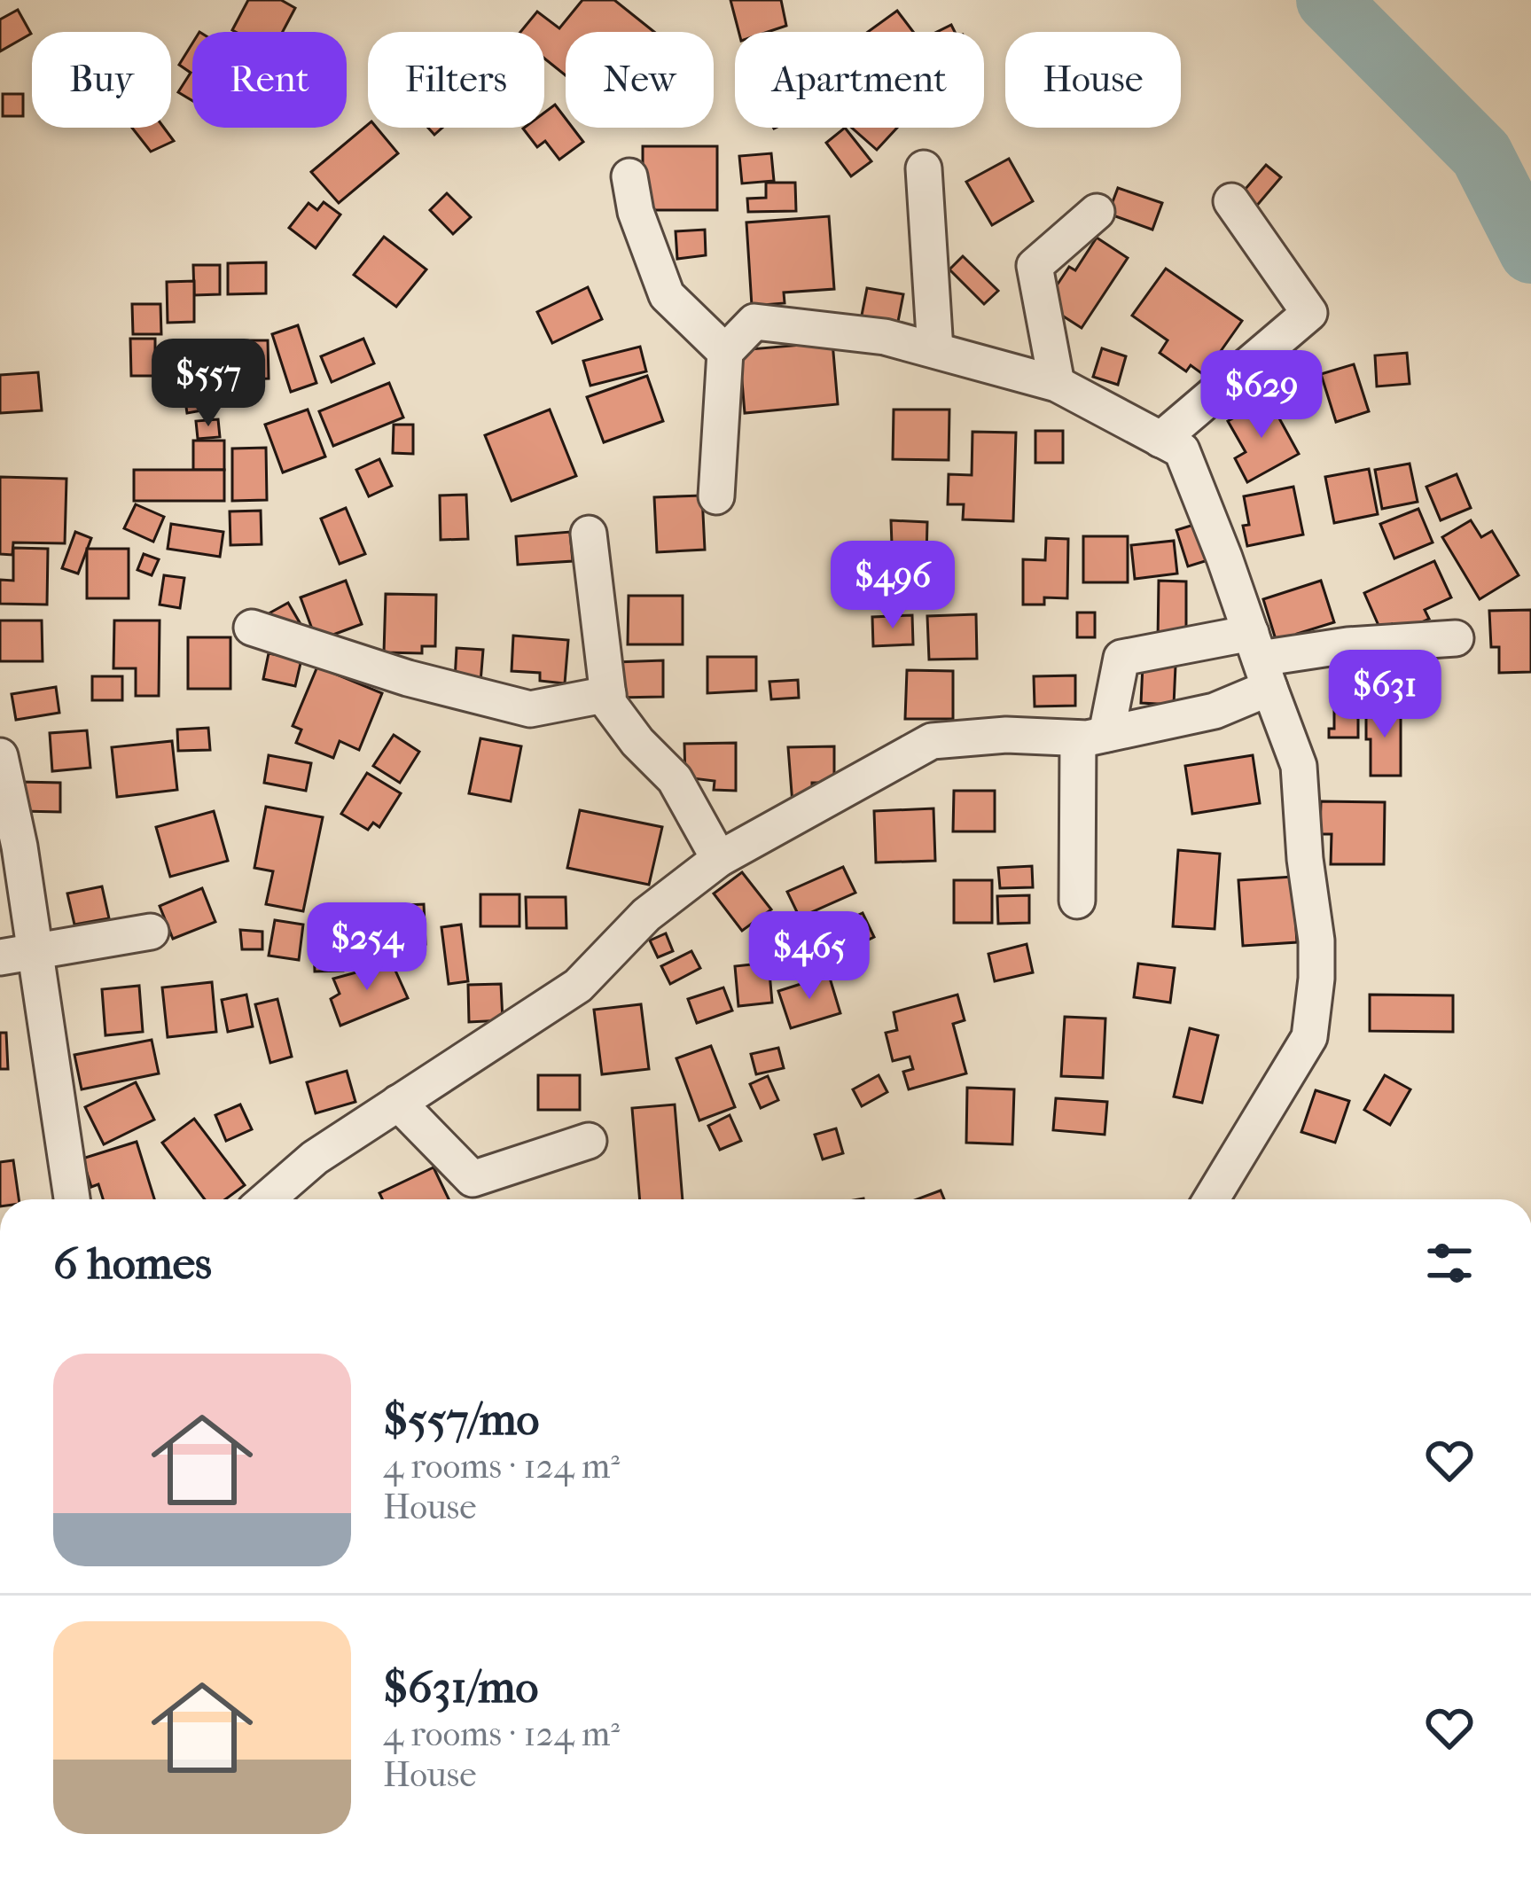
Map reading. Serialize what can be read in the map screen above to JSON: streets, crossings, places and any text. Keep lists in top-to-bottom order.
{
  "page": {
    "chip": [
      "Buy",
      "Rent",
      "Filters",
      "New",
      "Apartment",
      "House"
    ],
    "price": [
      "$557",
      "$629",
      "$496",
      "$631",
      "$254",
      "$465"
    ],
    "heading": "6 homes",
    "list": [
      {
        "name": "$557/mo",
        "note": "4 rooms · 124 m² · House"
      },
      {
        "name": "$631/mo",
        "note": "4 rooms · 124 m² · House"
      }
    ]
  }
}
